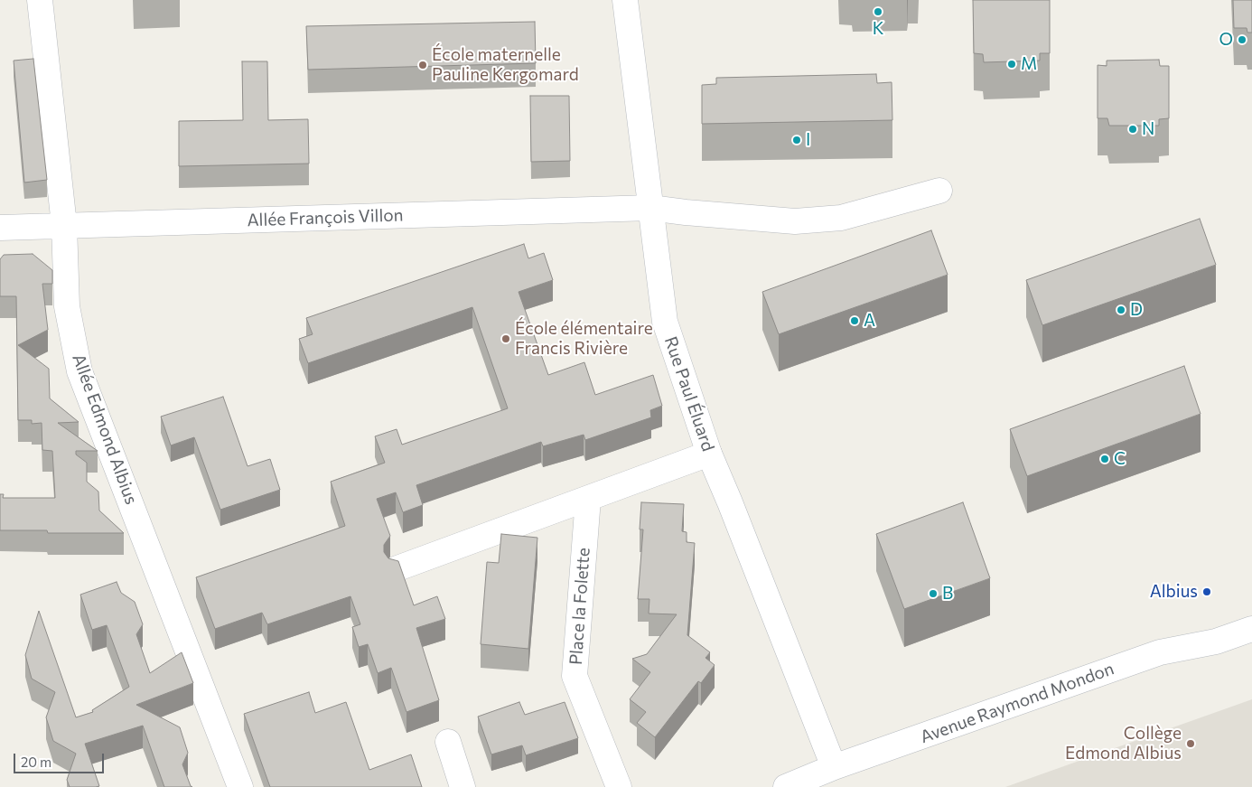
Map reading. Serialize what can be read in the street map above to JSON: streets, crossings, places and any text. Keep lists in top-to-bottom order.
{
  "streets": {
    "street": [
      "Allée François Villon",
      "Rue Paul Éluard",
      "Allée Edmond Albius",
      "Place la Folette",
      "Avenue Raymond Mondon"
    ]
  },
  "crossings": [
    ["Allée François Villon", "Rue Paul Éluard"],
    ["Allée François Villon", "Allée Edmond Albius"],
    ["Rue Paul Éluard", "Avenue Raymond Mondon"]
  ],
  "places": [
    "K",
    "O",
    "M",
    "École maternelle Pauline Kergomard",
    "N",
    "I",
    "D",
    "A",
    "École élémentaire Francis Rivière",
    "C",
    "Albius",
    "B",
    "Collège Edmond Albius"
  ],
  "scale_bar": "20 m"
}
